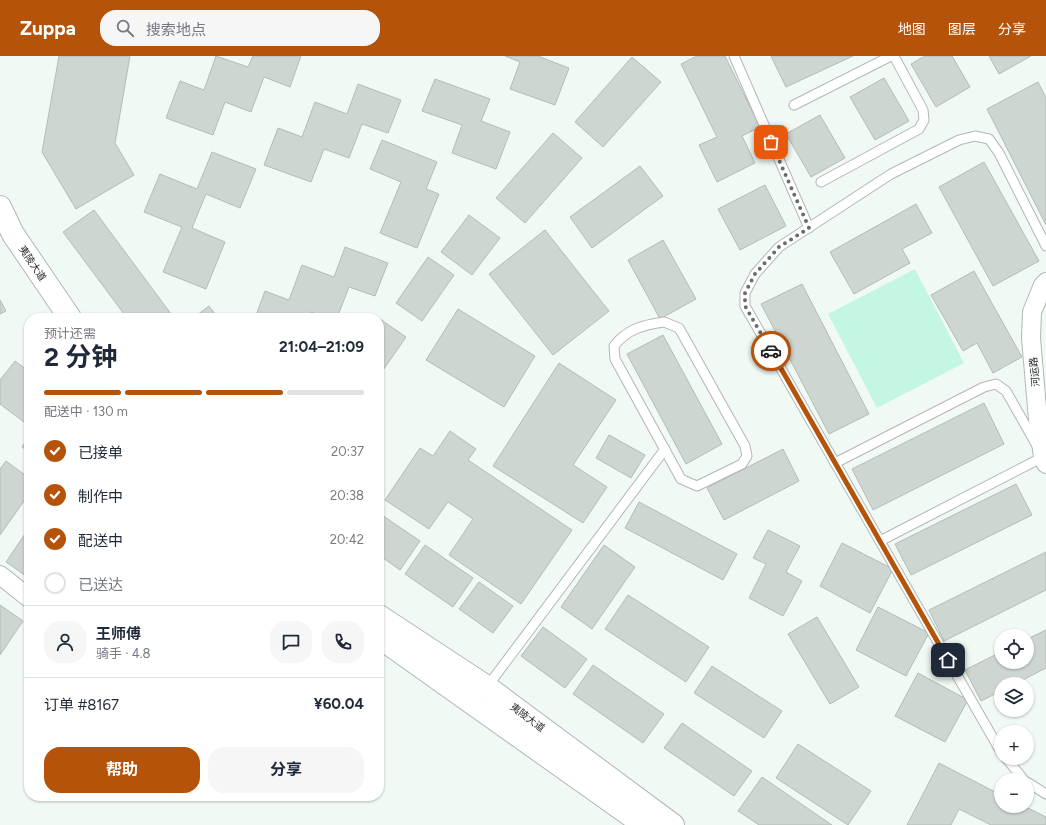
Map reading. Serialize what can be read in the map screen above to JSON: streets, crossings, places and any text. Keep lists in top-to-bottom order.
{
  "streets": {
    "main road": ["夷陵大道"],
    "street": ["河运路"]
  },
  "page": {
    "header": "Zuppa",
    "search": "搜索地点",
    "nav": ["地图", "图层", "分享"],
    "heading": ["2 分钟", "预计还需", "21:04–21:09"],
    "panel": [
      "王师傅",
      "骑手 · 4.8",
      "订单 #8167",
      "¥60.04"
    ],
    "bar": "配送中 · 130 m",
    "list": [
      ["已接单", "20:37"],
      ["制作中", "20:38"],
      ["配送中", "20:42"],
      "已送达"
    ],
    "map_buttons": ["+", "−"],
    "buttons": ["帮助", "分享"]
  }
}
